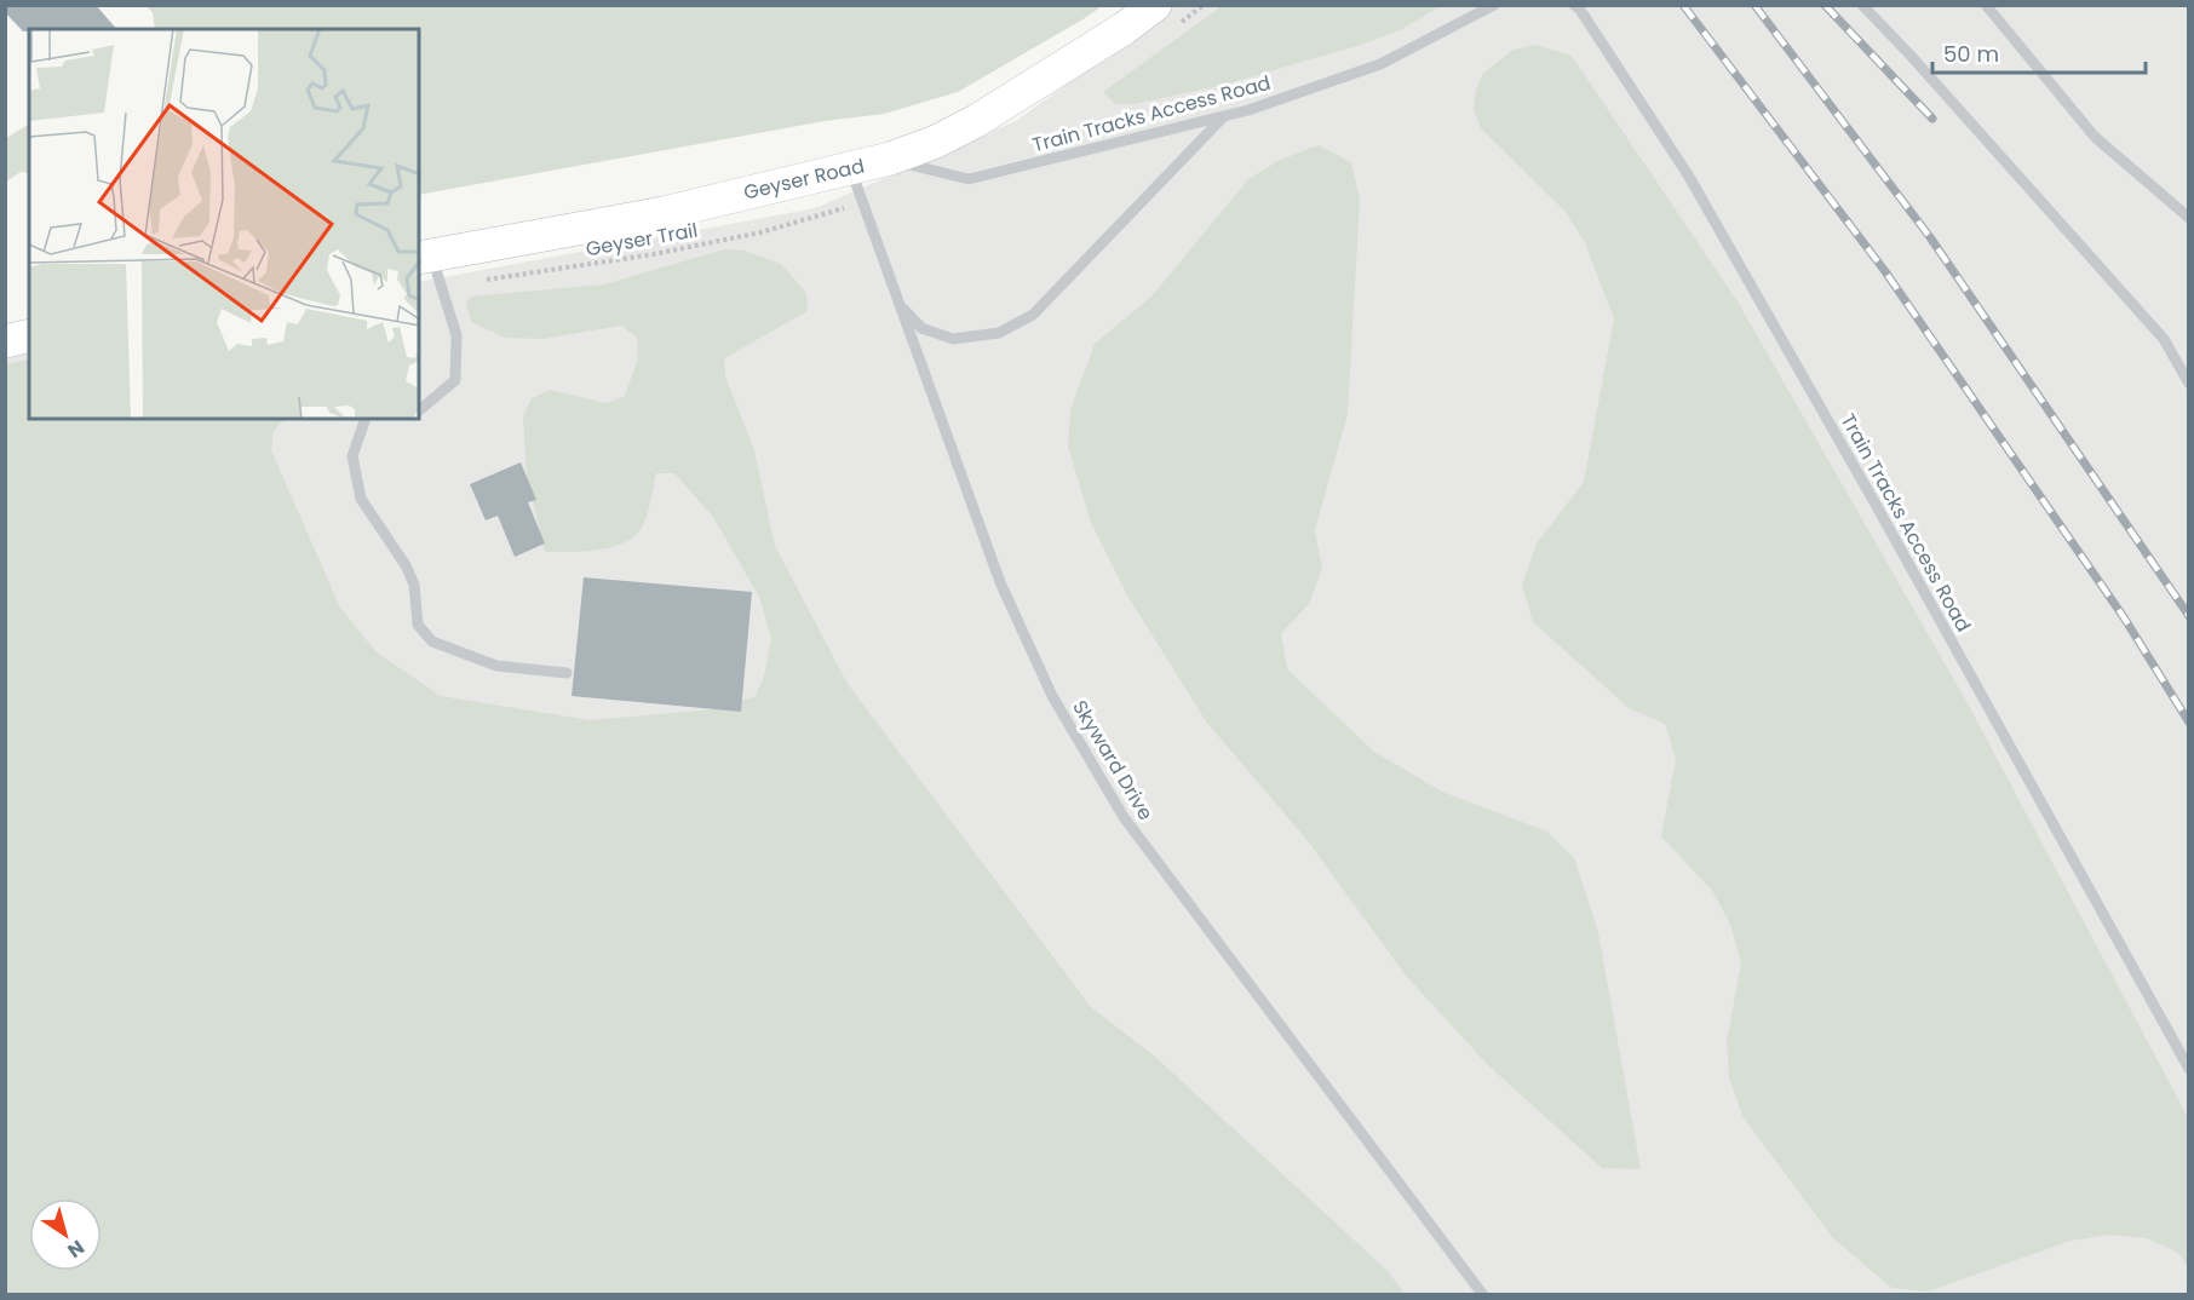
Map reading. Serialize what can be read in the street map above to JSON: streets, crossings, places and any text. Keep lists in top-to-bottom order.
{
  "streets": {
    "street": ["Geyser Road"],
    "lane": ["Train Tracks Access Road", "Skyward Drive"],
    "path": ["Geyser Trail"]
  },
  "crossings": [
    ["Train Tracks Access Road", "Geyser Road"],
    ["Geyser Road", "Skyward Drive"]
  ],
  "scale_bar": "50 m",
  "north": "bottom right"
}
